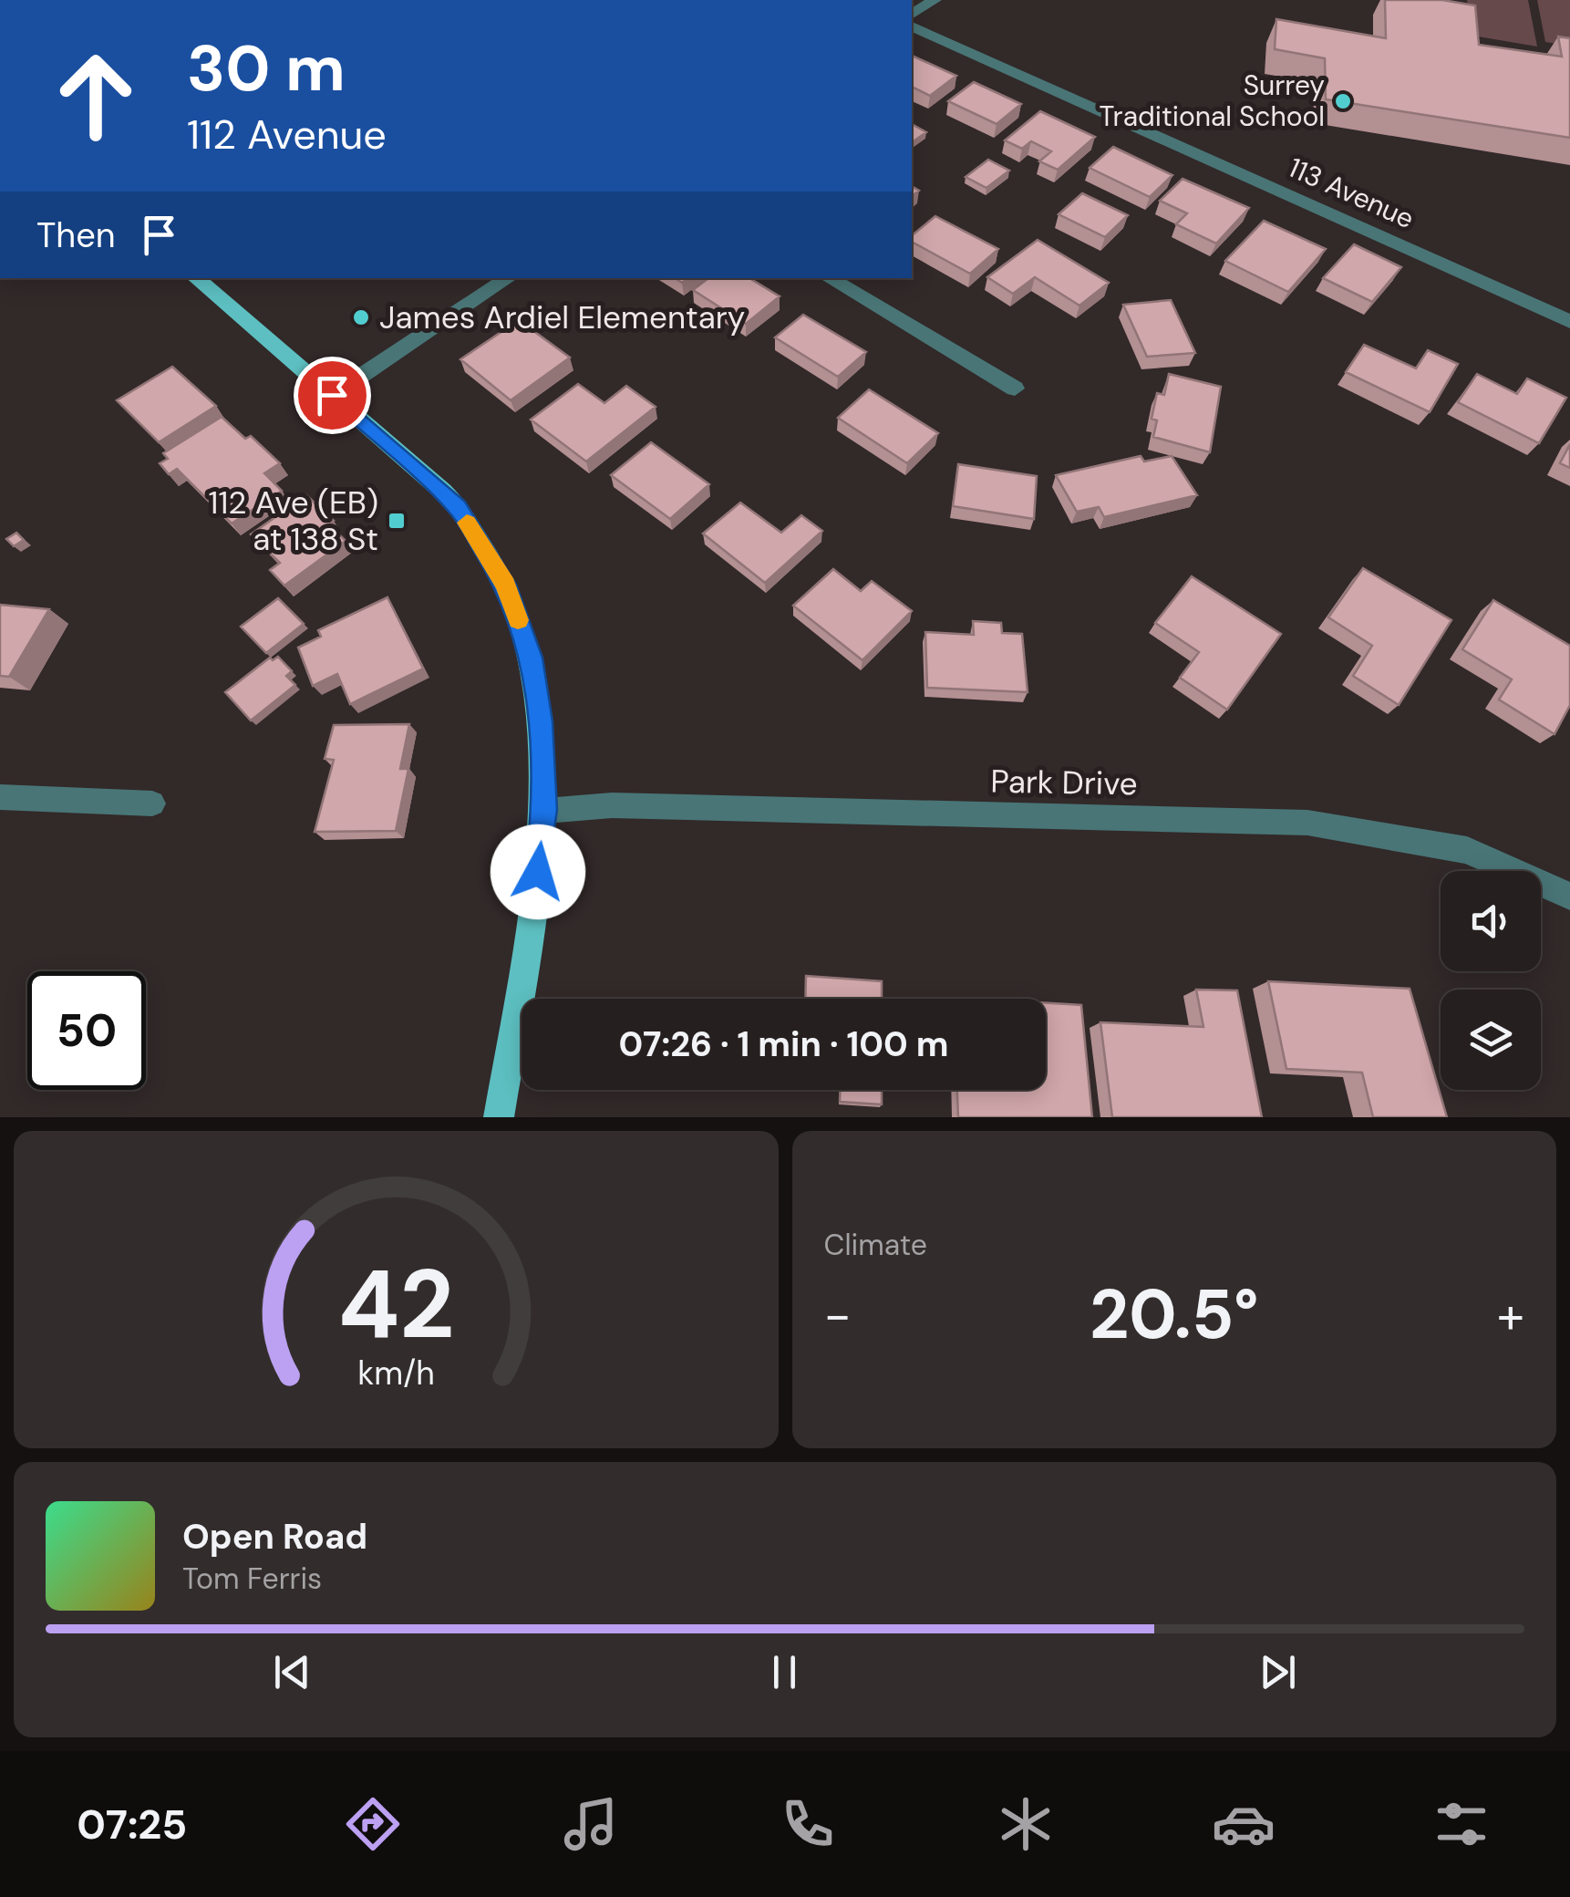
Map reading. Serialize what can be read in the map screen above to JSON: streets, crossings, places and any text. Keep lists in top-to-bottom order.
{
  "streets": {
    "street": ["113 Avenue", "Park Drive"]
  },
  "places": {
    "other": ["Surrey Traditional School", "James Ardiel Elementary"],
    "transit": ["112 Ave (EB) at 138 St"]
  },
  "page": {
    "turn": ["30 m", "112 Avenue"],
    "then": "Then",
    "limit": "50",
    "trip": "07:26 · 1 min · 100 m",
    "tile": "Climate",
    "heat": ["−", "20.5°", "+"],
    "song": ["Open Road", "Tom Ferris"],
    "tabs": "07:25",
    "gauge": ["42", "km/h"]
  }
}
